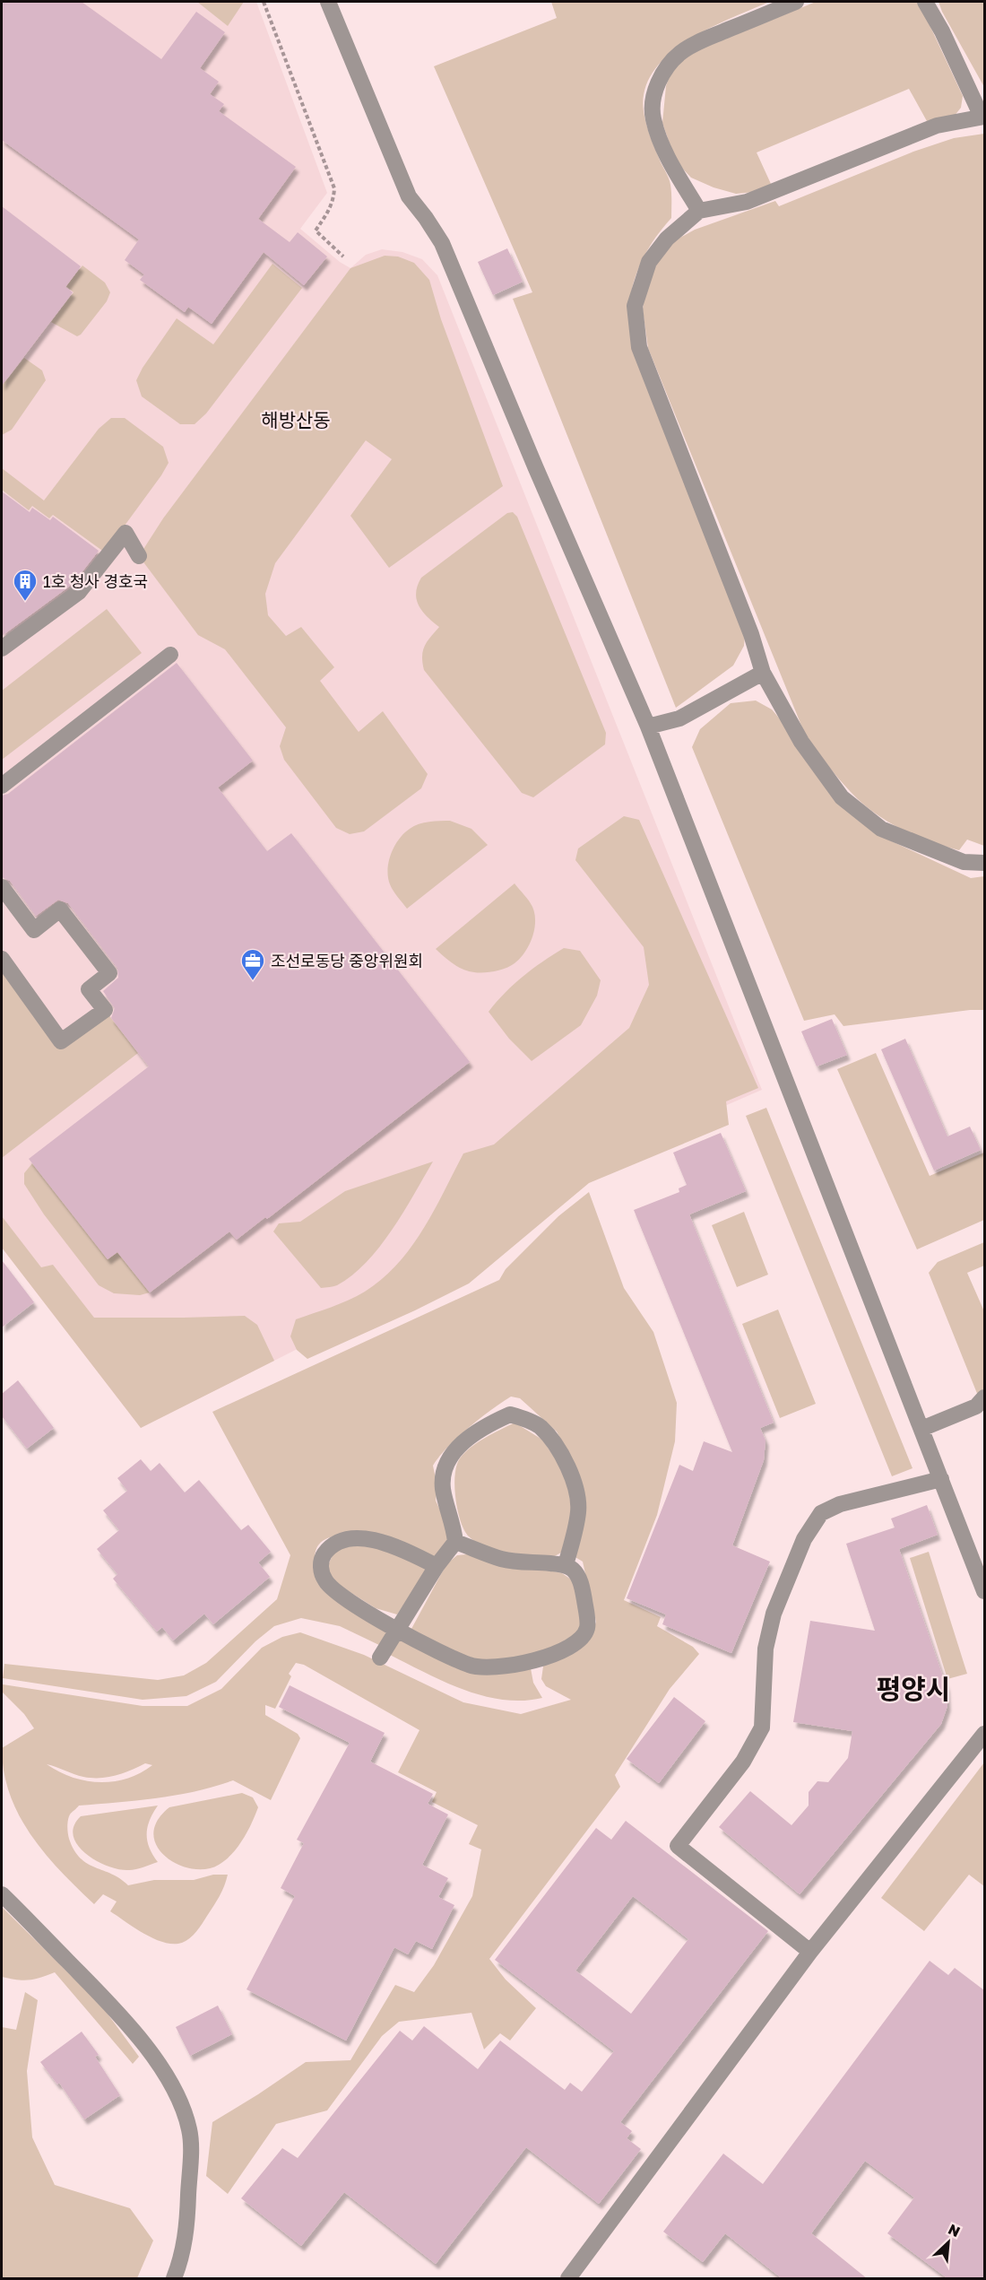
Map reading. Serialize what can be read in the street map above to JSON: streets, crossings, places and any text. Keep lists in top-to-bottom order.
{
  "districts": ["해방산동", "평양시"],
  "places": {
    "building": ["1호 청사 경호국"],
    "office": ["조선로동당 중앙위원회"]
  },
  "north": "top right"
}
